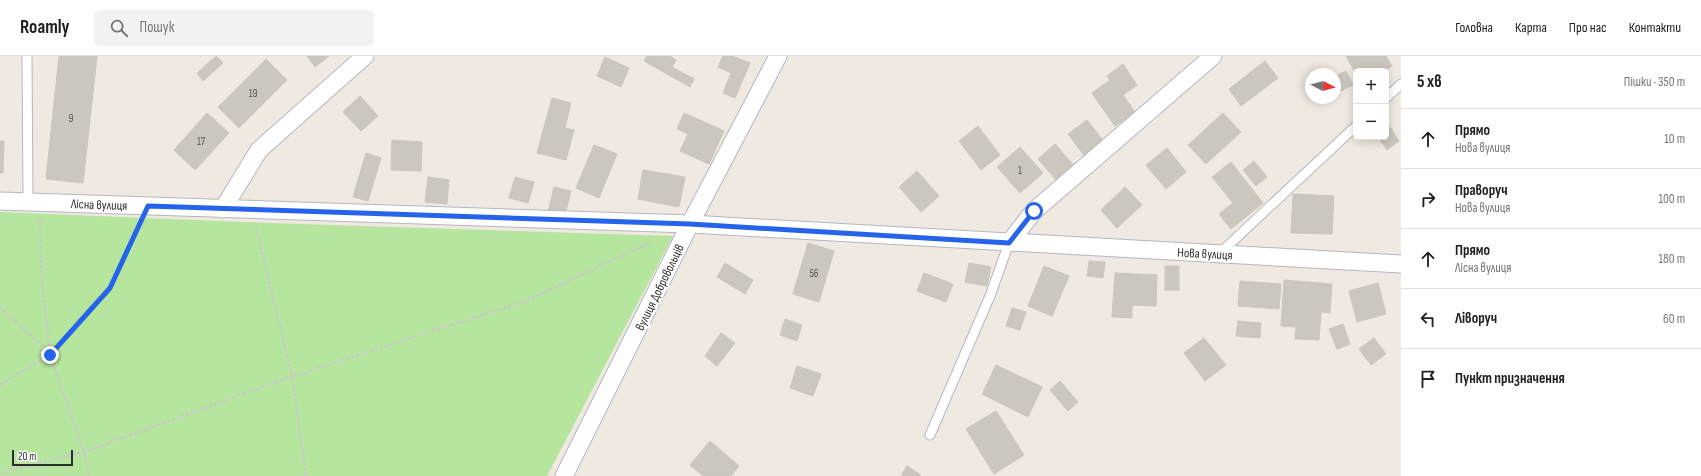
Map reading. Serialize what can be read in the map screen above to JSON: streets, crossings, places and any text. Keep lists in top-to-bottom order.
{
  "streets": {
    "street": ["Лісна вулиця", "Нова вулиця", "вулиця Добровольців"]
  },
  "crossings": [
    ["Лісна вулиця", "Нова вулиця"],
    ["Лісна вулиця", "вулиця Добровольців"],
    ["Нова вулиця", "вулиця Добровольців"]
  ],
  "house_numbers": [
    "19",
    "9",
    "17",
    "1",
    "56"
  ],
  "scale_bar": "20 m",
  "north": "right",
  "page": {
    "header": "Roamly",
    "search": "Пошук",
    "nav": [
      "Головна",
      "Карта",
      "Про нас",
      "Контакти"
    ],
    "heading": ["5 хв", "Пішки · 350 m"],
    "map_buttons": ["+", "−"],
    "list": [
      ["Прямо", "Нова вулиця", "10 m"],
      ["Праворуч", "Нова вулиця", "100 m"],
      ["Прямо", "Лісна вулиця", "180 m"],
      ["Ліворуч", "60 m"],
      "Пункт призначення"
    ],
    "scale": "20 m"
  }
}
